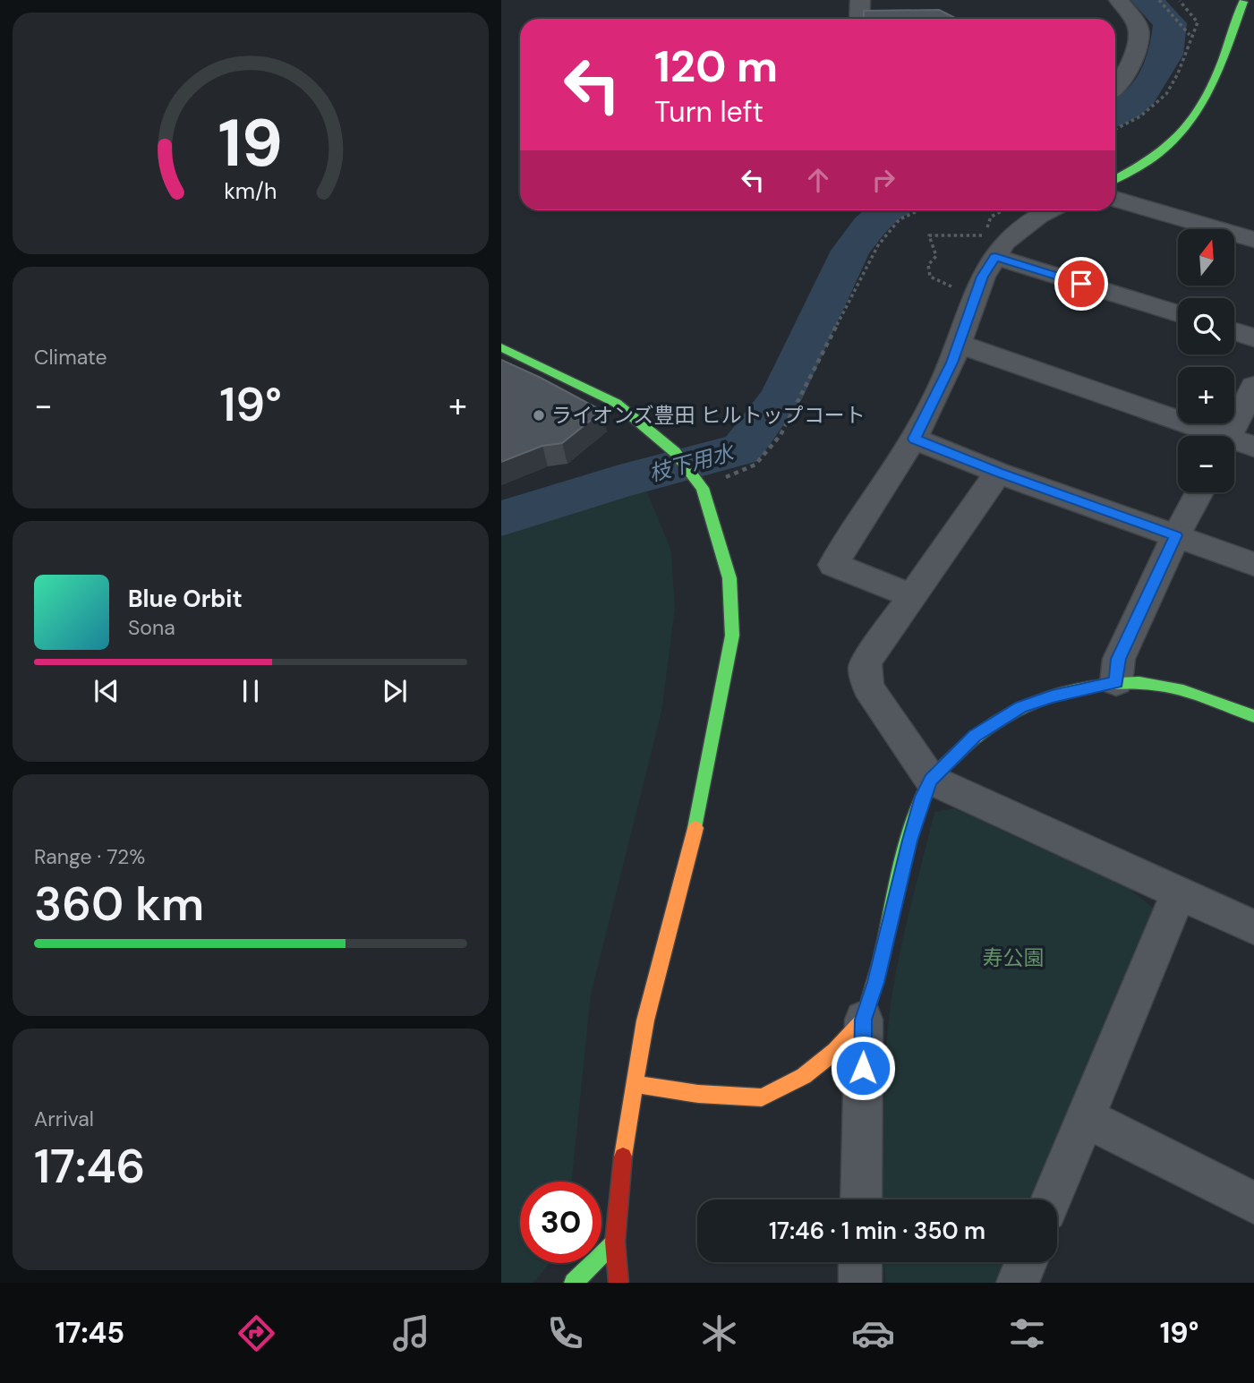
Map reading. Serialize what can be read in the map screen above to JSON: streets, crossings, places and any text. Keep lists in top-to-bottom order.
{
  "water": ["枝下用水"],
  "parks": ["寿公園"],
  "places": ["ライオンズ豊田 ヒルトップコート"],
  "north": "top",
  "page": {
    "turn": ["120 m", "Turn left"],
    "map_buttons": ["+", "−"],
    "tile": [
      "Climate",
      ["Range · 72%", "360 km"],
      ["Arrival", "17:46"]
    ],
    "heat": ["−", "19°", "+"],
    "song": ["Blue Orbit", "Sona"],
    "limit": "30",
    "trip": "17:46 · 1 min · 350 m",
    "tabs": ["17:45", "19°"],
    "gauge": ["19", "km/h"]
  }
}
